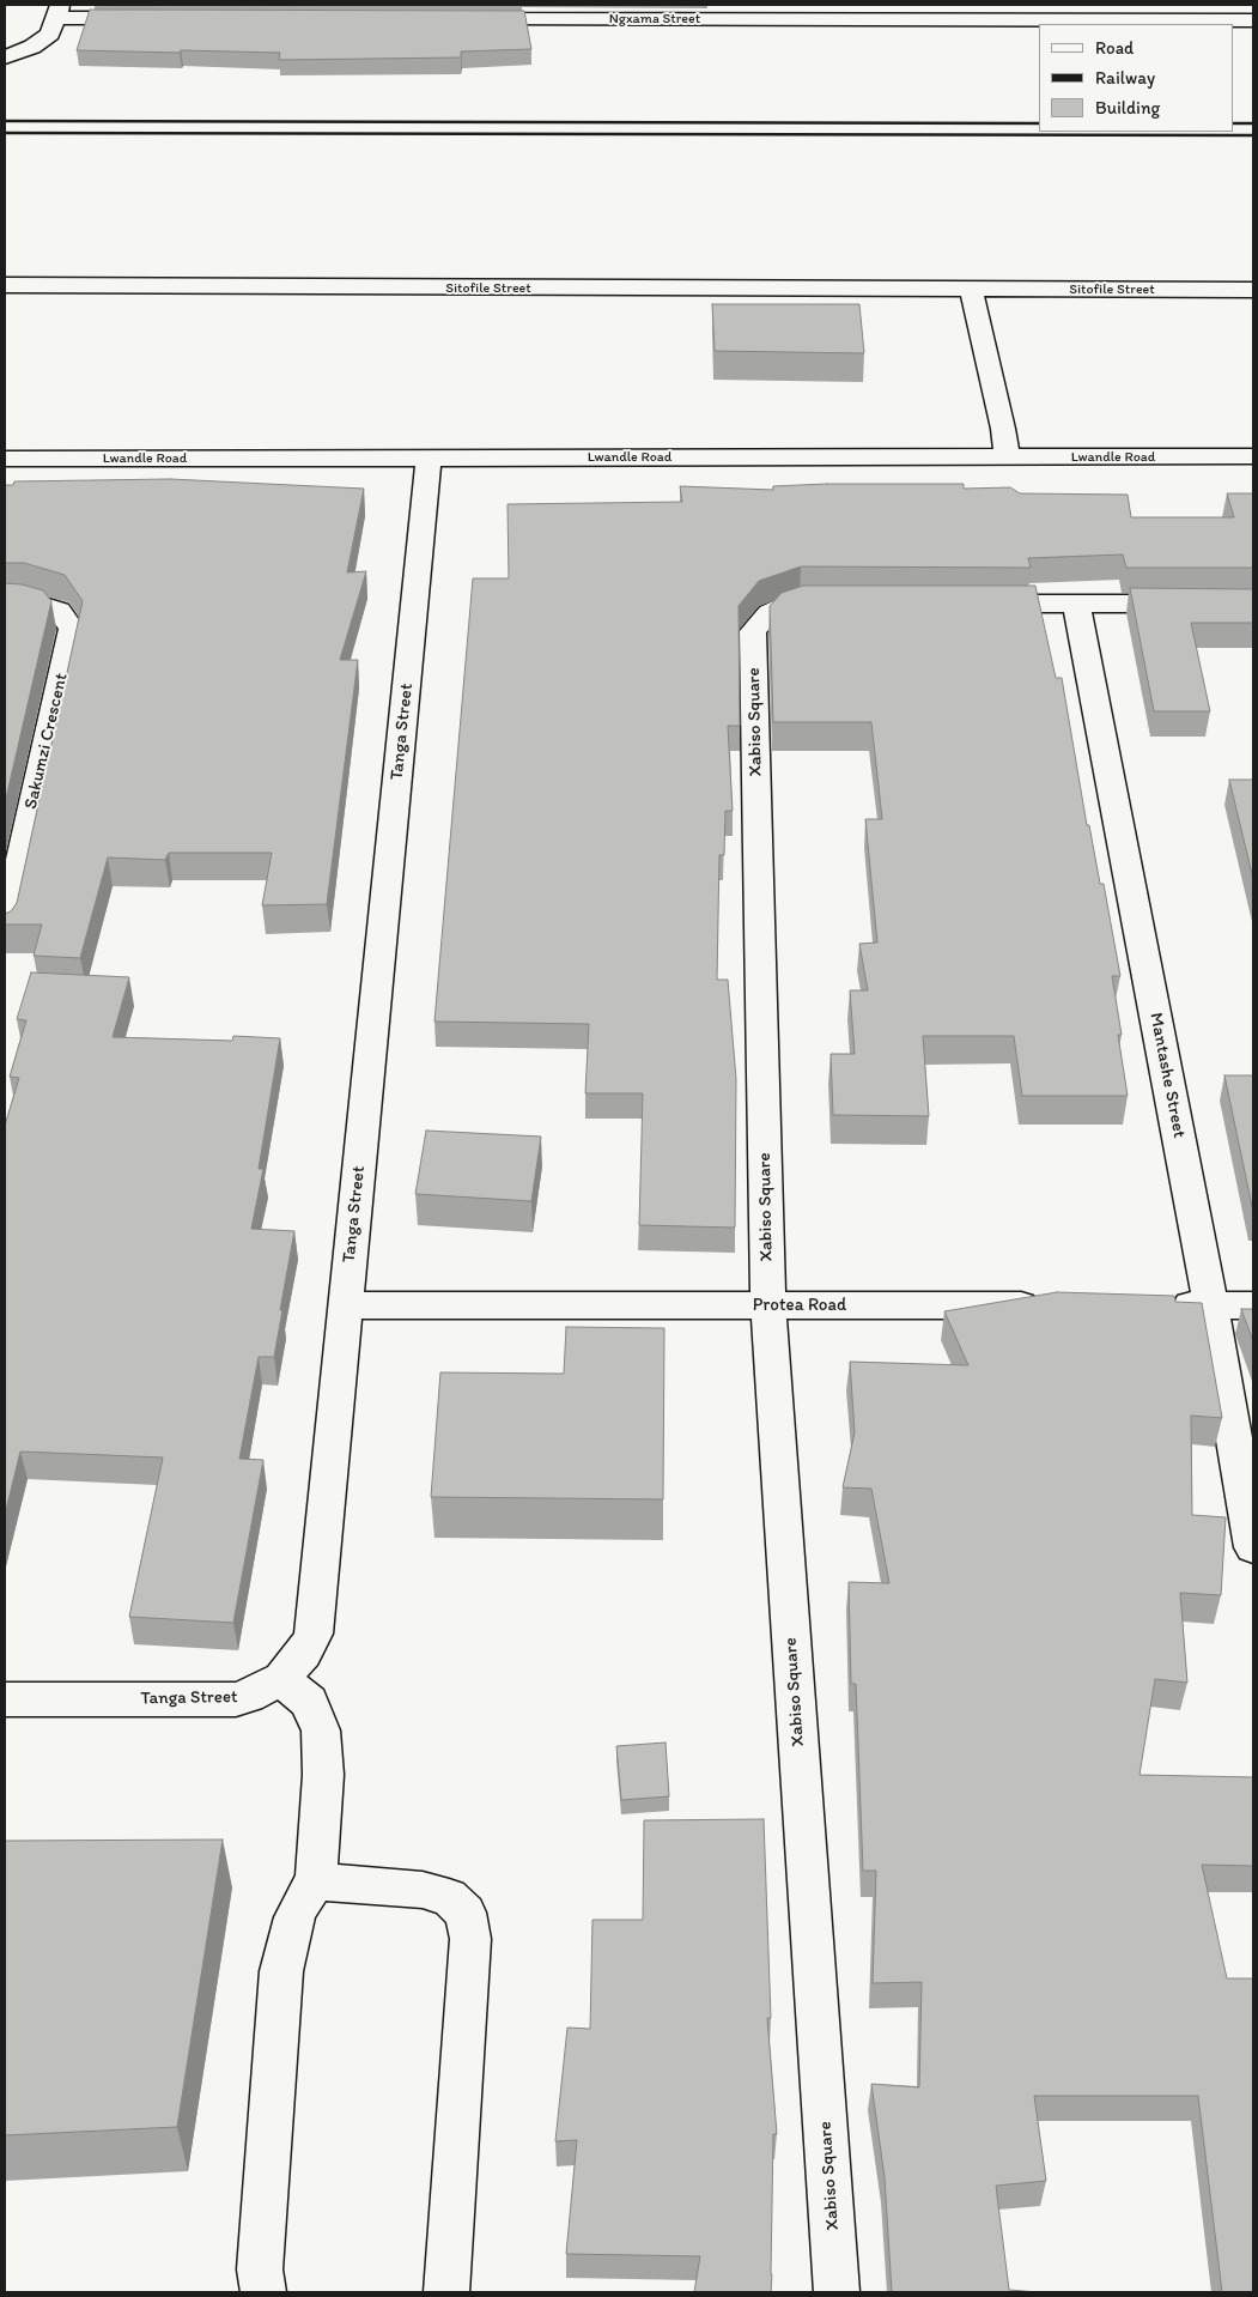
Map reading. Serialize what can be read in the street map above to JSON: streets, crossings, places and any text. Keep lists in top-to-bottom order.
{
  "streets": {
    "street": [
      "Ngxama Street",
      "Sitofile Street",
      "Lwandle Road",
      "Xabiso Square",
      "Tanga Street",
      "Sakumzi Crescent",
      "Mantashe Street",
      "Protea Road"
    ]
  },
  "crossings": [
    ["Lwandle Road", "Tanga Street"],
    ["Xabiso Square", "Protea Road"],
    ["Tanga Street", "Protea Road"]
  ],
  "legend": ["Road", "Railway", "Building"]
}
